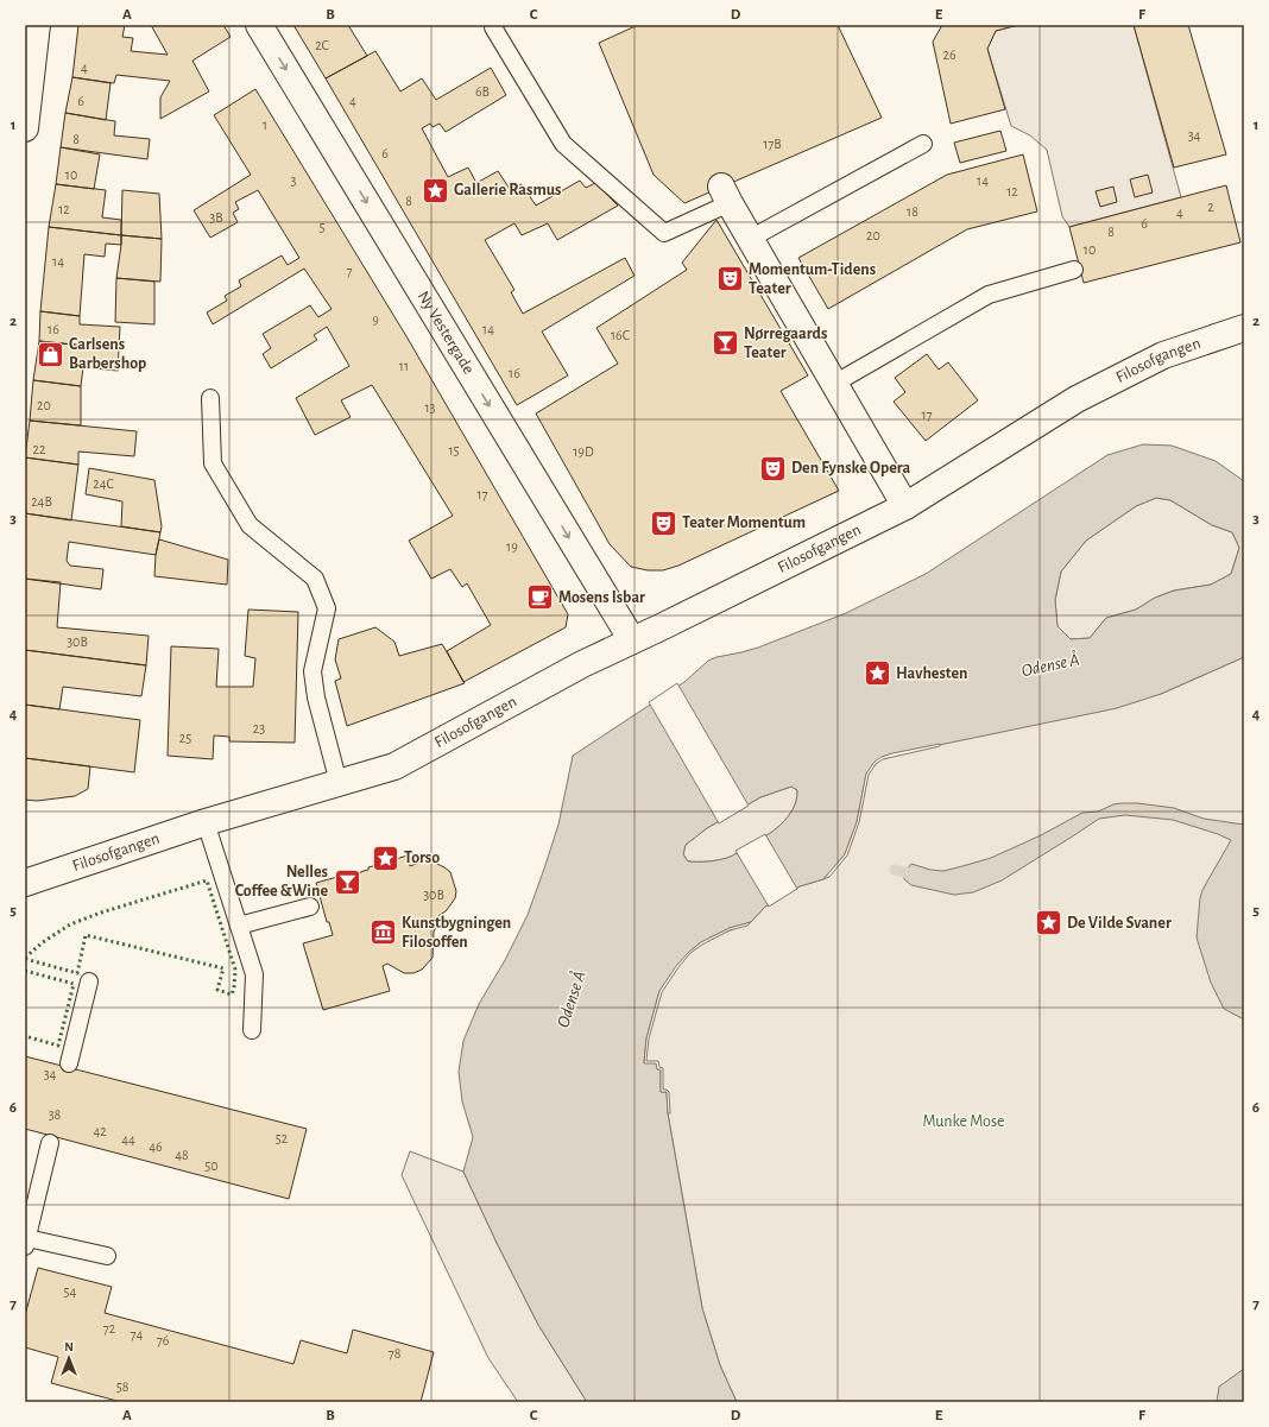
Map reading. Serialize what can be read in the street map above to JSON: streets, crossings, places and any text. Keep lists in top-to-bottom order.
{
  "streets": {
    "main road": ["Ny Vestergade", "Filosofgangen"]
  },
  "crossings": [
    ["Ny Vestergade", "Filosofgangen"]
  ],
  "one_way": ["Ny Vestergade"],
  "water": ["Odense Å"],
  "parks": ["Munke Mose"],
  "places": {
    "place": [
      "Gallerie Rasmus",
      "Havhesten",
      "Torso",
      "De Vilde Svaner"
    ],
    "theatre": ["Momentum-Tidens Teater", "Den Fynske Opera", "Teater Momentum"],
    "bar": ["Nørregaards Teater", "Nelles Coffee &Wine"],
    "shop": ["Carlsens Barbershop"],
    "cafe": ["Mosens Isbar"],
    "museum": ["Kunstbygningen Filosoffen"]
  },
  "house_numbers": [
    "2C",
    "26",
    "4",
    "6B",
    "6",
    "4",
    "1",
    "34",
    "8",
    "17B",
    "6",
    "10",
    "3",
    "14",
    "12",
    "8",
    "2",
    "12",
    "18",
    "4",
    "3B",
    "6",
    "5",
    "8",
    "20",
    "10",
    "14",
    "7",
    "9",
    "16",
    "14",
    "16C",
    "11",
    "16",
    "20",
    "13",
    "17",
    "22",
    "15",
    "19D",
    "24C",
    "17",
    "24B",
    "19",
    "30B",
    "23",
    "25",
    "30B",
    "34",
    "38",
    "42",
    "52",
    "44",
    "46",
    "48",
    "50",
    "54",
    "72",
    "74",
    "76",
    "78",
    "58"
  ],
  "north": "top",
  "grid": {
    "columns": [
      "A",
      "B",
      "C",
      "D",
      "E",
      "F"
    ],
    "rows": [
      "1",
      "2",
      "3",
      "4",
      "5",
      "6",
      "7"
    ]
  }
}
